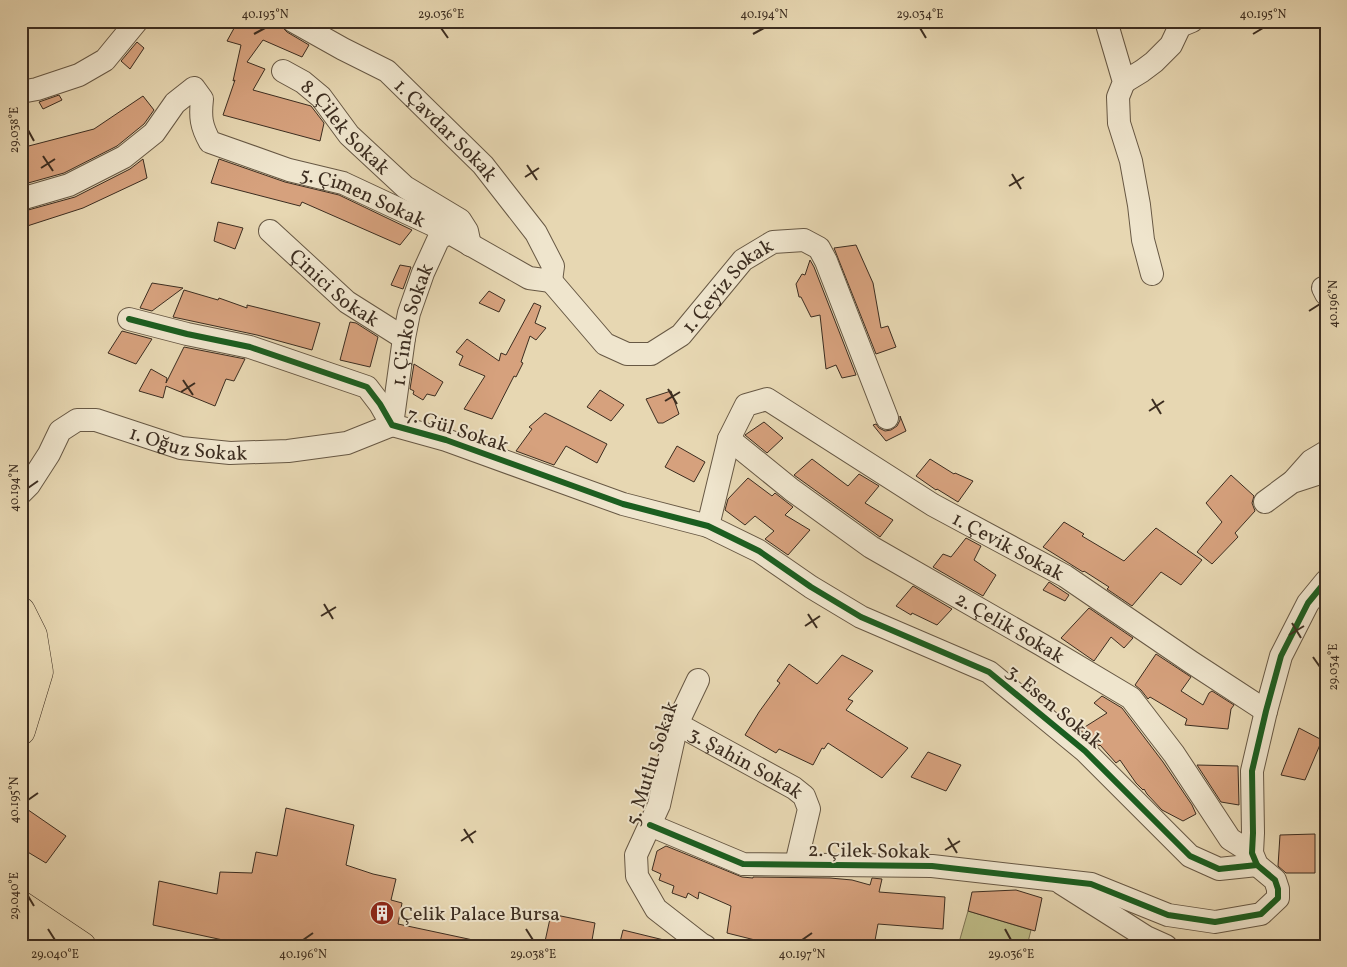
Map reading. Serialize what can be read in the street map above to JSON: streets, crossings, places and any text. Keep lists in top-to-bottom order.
{
  "streets": {
    "street": [
      "8. Çilek Sokak",
      "1. Çavdar Sokak",
      "5. Çimen Sokak",
      "Çinici Sokak",
      "1. Çeyiz Sokak",
      "1. Çinko Sokak",
      "7. Gül Sokak",
      "1. Oğuz Sokak",
      "1. Çevik Sokak",
      "2. Çelik Sokak",
      "3. Esen Sokak",
      "5. Mutlu Sokak",
      "3. Şahin Sokak",
      "2. Çilek Sokak"
    ]
  },
  "crossings": [
    ["8. Çilek Sokak", "5. Çimen Sokak"],
    ["1. Çavdar Sokak", "5. Çimen Sokak"],
    ["1. Çavdar Sokak", "1. Çeyiz Sokak"],
    ["5. Çimen Sokak", "1. Çeyiz Sokak"],
    ["5. Çimen Sokak", "1. Çinko Sokak"],
    ["Çinici Sokak", "1. Çinko Sokak"],
    ["1. Çinko Sokak", "7. Gül Sokak"],
    ["1. Çinko Sokak", "1. Oğuz Sokak"],
    ["7. Gül Sokak", "1. Oğuz Sokak"],
    ["7. Gül Sokak", "3. Esen Sokak"],
    ["1. Çevik Sokak", "2. Çelik Sokak"],
    ["2. Çelik Sokak", "3. Esen Sokak"],
    ["2. Çelik Sokak", "2. Çilek Sokak"],
    ["3. Esen Sokak", "2. Çilek Sokak"],
    ["5. Mutlu Sokak", "3. Şahin Sokak"],
    ["5. Mutlu Sokak", "2. Çilek Sokak"],
    ["3. Şahin Sokak", "2. Çilek Sokak"]
  ],
  "places": {
    "building": ["Çelik Palace Bursa"]
  },
  "coordinates": [
    "40.193°N",
    "29.036°E",
    "40.194°N",
    "29.034°E",
    "40.195°N",
    "29.038°E",
    "40.196°N",
    "29.040°E",
    "40.197°N"
  ]
}
